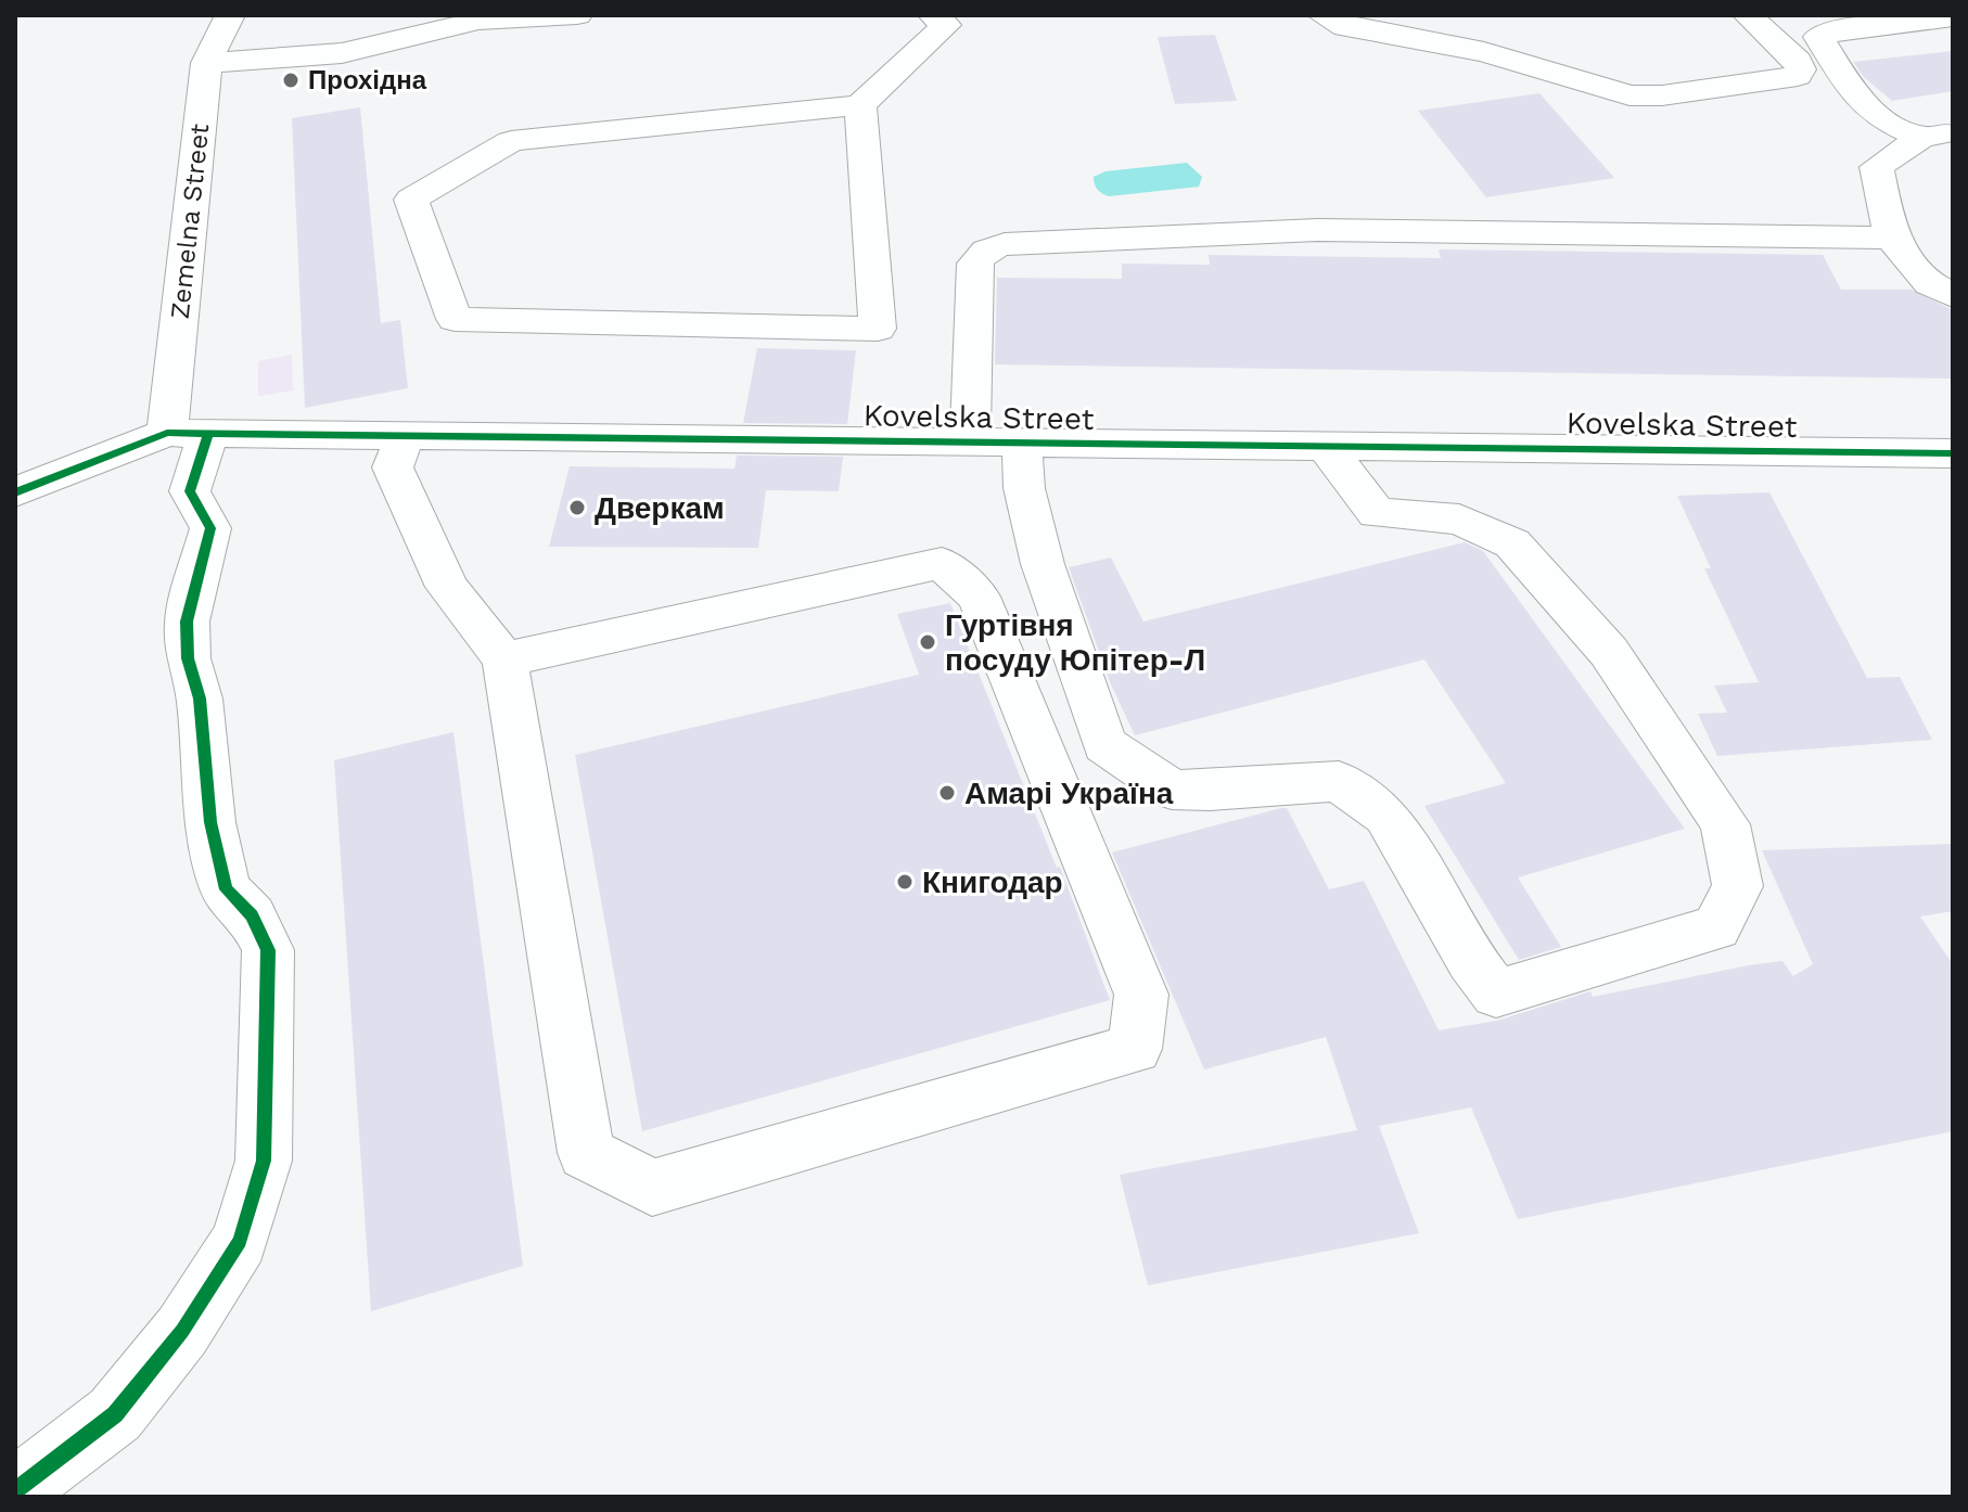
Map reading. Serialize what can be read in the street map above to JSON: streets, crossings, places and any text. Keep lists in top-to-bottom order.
{
  "streets": {
    "street": ["Zemelna Street", "Kovelska Street"]
  },
  "crossings": [
    ["Zemelna Street", "Kovelska Street"]
  ],
  "places": [
    "Прохідна",
    "Дверкам",
    "Гуртівня посуду Юпітер-Л",
    "Амарі Україна",
    "Книгодар"
  ]
}
